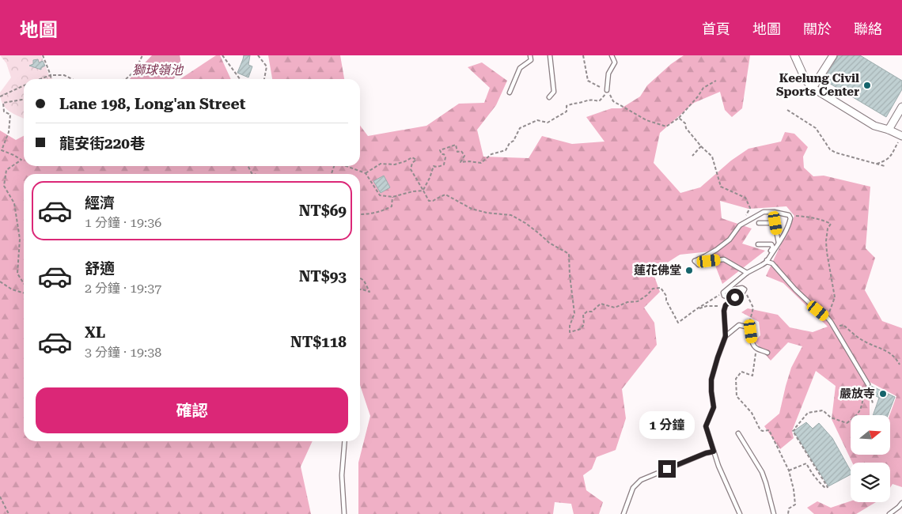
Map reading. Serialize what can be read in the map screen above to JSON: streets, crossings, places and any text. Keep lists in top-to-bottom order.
{
  "water": ["獅球嶺池"],
  "places": ["Keelung Civil Sports Center", "蓮花佛堂", "嚴放寺"],
  "north": "right",
  "page": {
    "header": "地圖",
    "nav": [
      "首頁",
      "地圖",
      "關於",
      "聯絡"
    ],
    "banner": ["Lane 198, Long'an Street", "龍安街220巷"],
    "list": [
      {
        "name": "經濟",
        "note": "1 分鐘 · 19:36",
        "value": "NT$69"
      },
      {
        "name": "舒適",
        "note": "2 分鐘 · 19:37",
        "value": "NT$93"
      },
      {
        "name": "XL",
        "note": "3 分鐘 · 19:38",
        "value": "NT$118"
      }
    ],
    "buttons": "確認",
    "bubble": "1 分鐘"
  }
}
